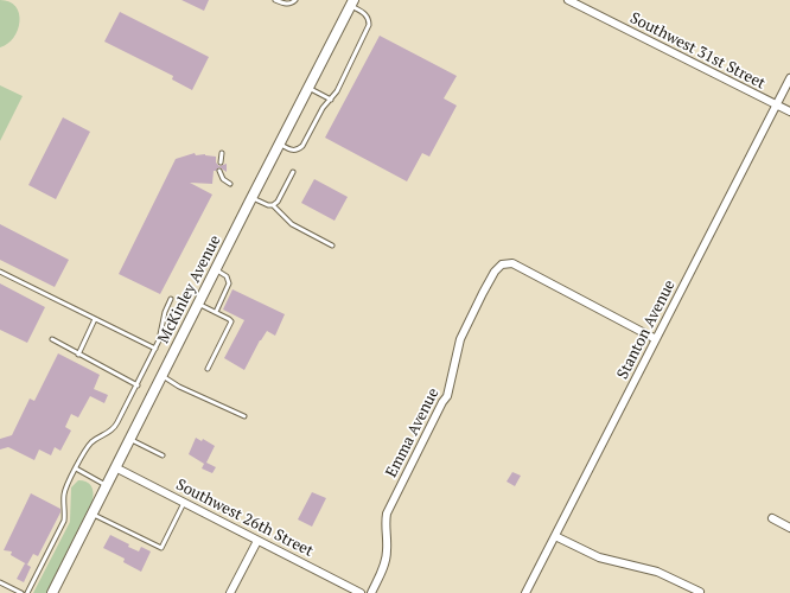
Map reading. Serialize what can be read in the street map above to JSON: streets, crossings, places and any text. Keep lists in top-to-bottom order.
{
  "streets": {
    "main road": ["McKinley Avenue"],
    "street": [
      "Southwest 31st Street",
      "Stanton Avenue",
      "Emma Avenue",
      "Southwest 26th Street"
    ]
  },
  "crossings": [
    ["Southwest 31st Street", "Stanton Avenue"],
    ["McKinley Avenue", "Southwest 26th Street"],
    ["Stanton Avenue", "Emma Avenue"]
  ]
}
